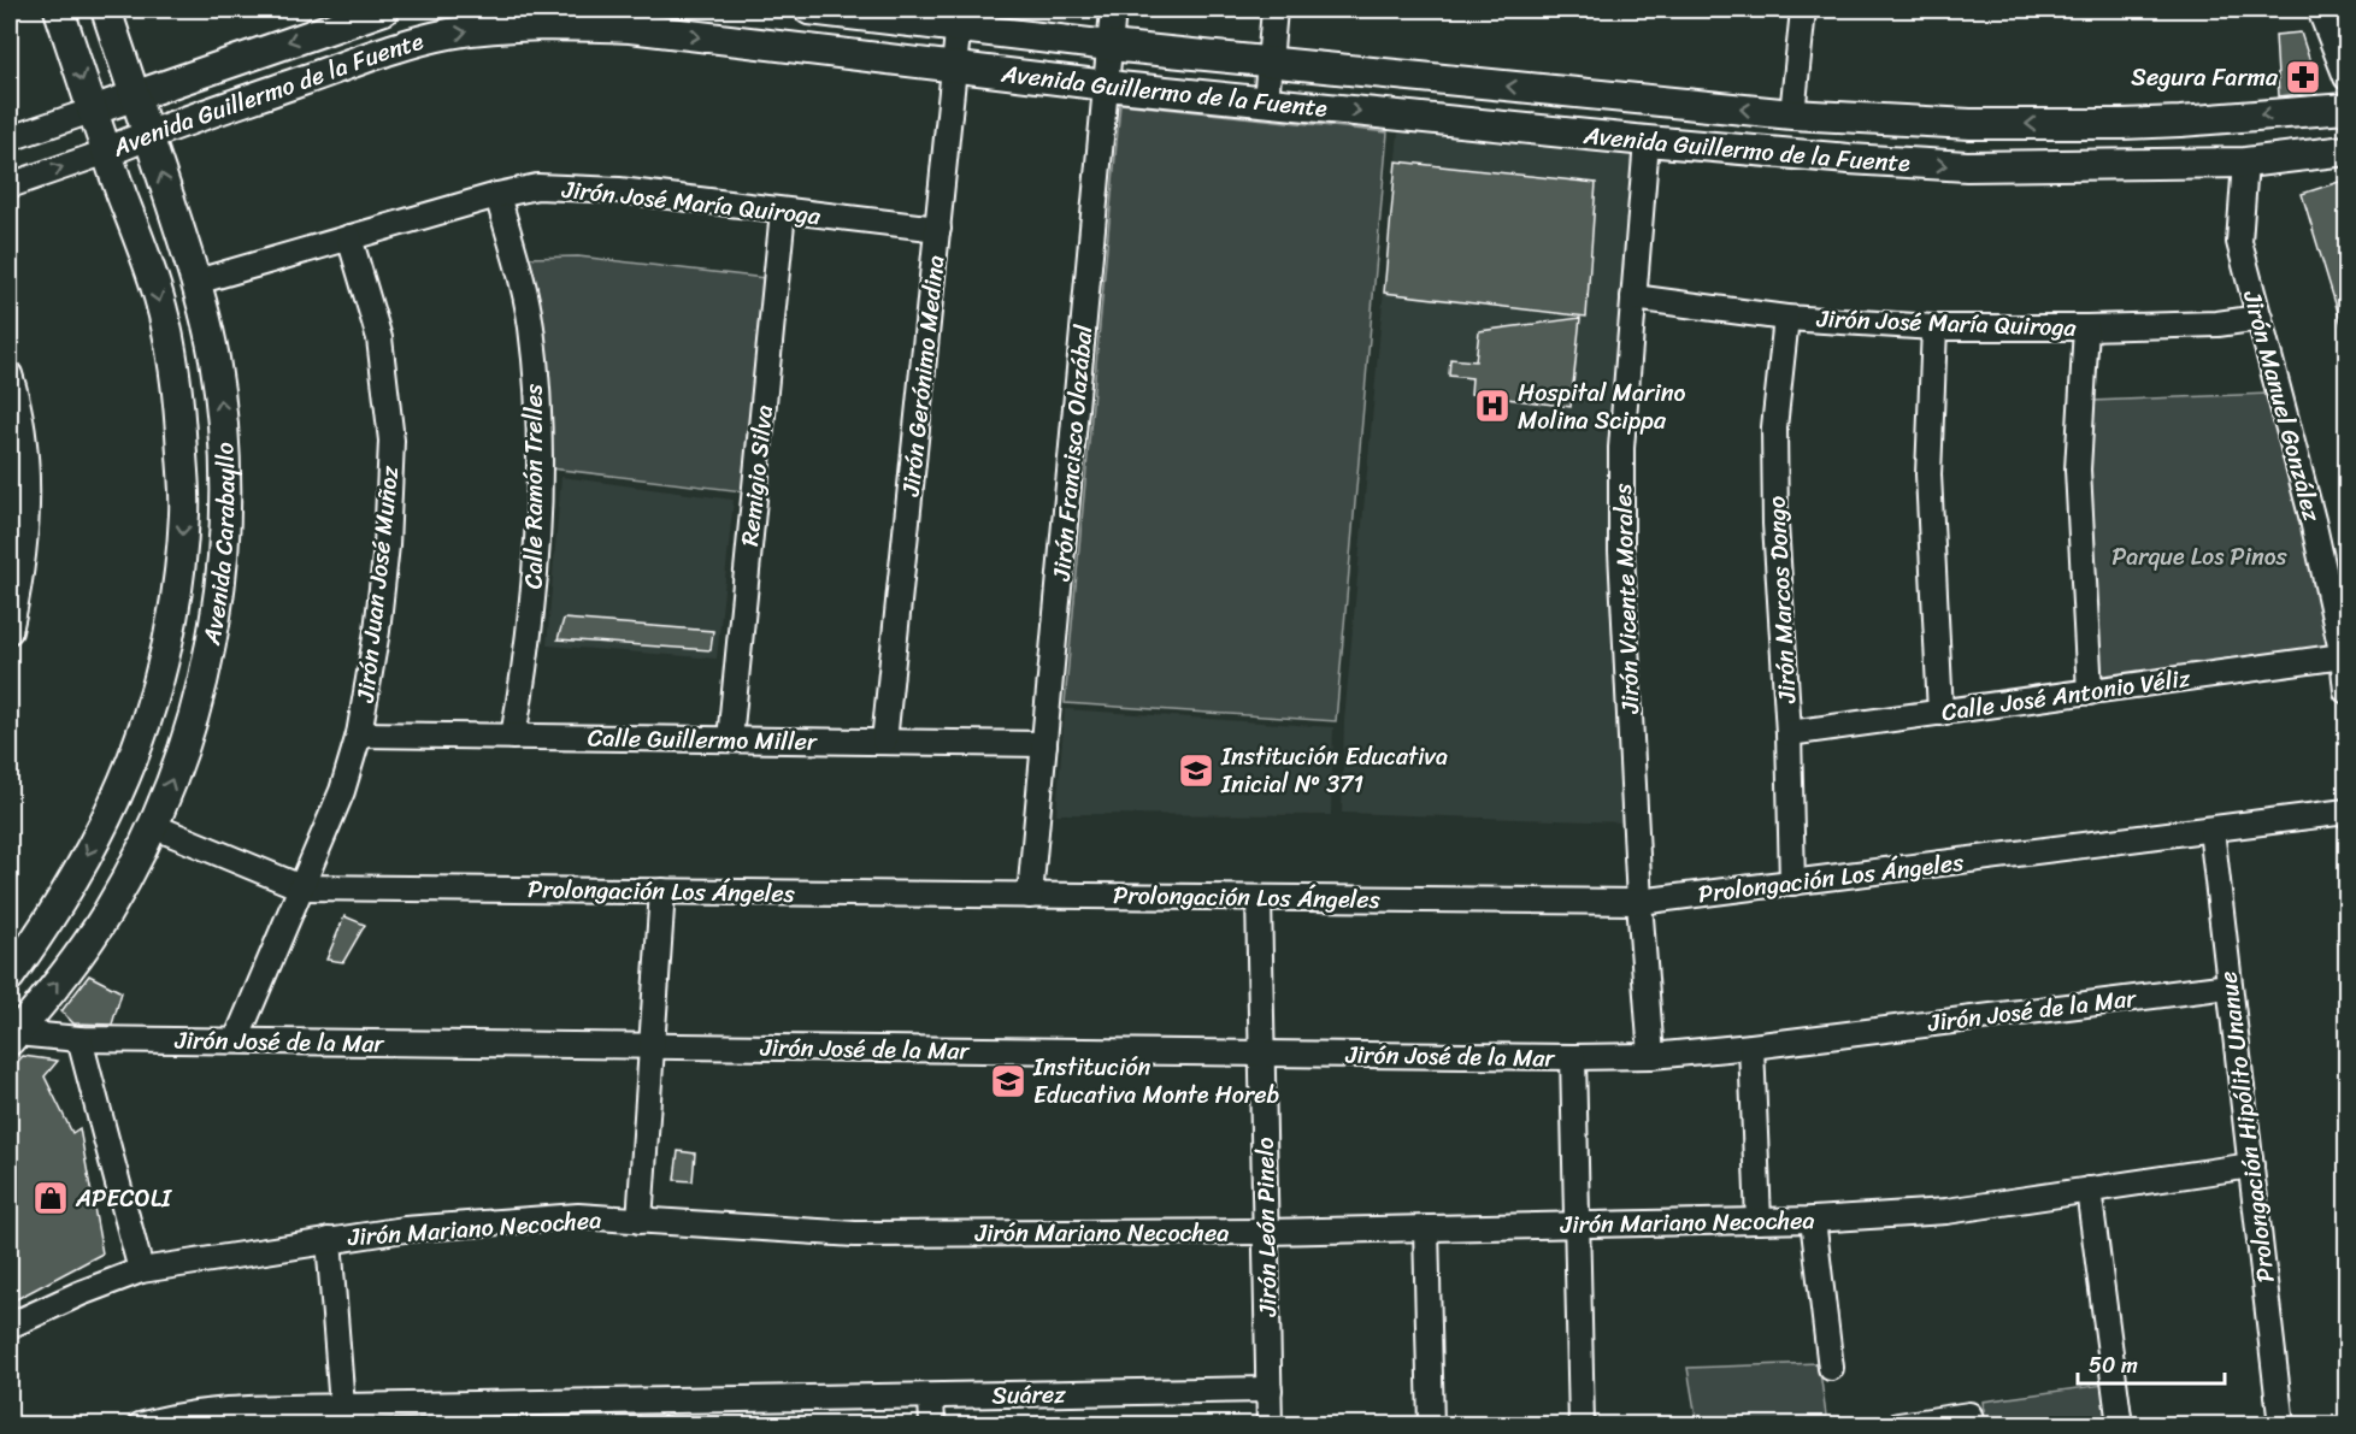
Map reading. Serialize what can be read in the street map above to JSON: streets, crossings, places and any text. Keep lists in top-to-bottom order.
{
  "streets": {
    "main road": ["Avenida Guillermo de la Fuente", "Avenida Carabayllo"],
    "street": [
      "Jirón José María Quiroga",
      "Jirón Gerónimo Medina",
      "Jirón Manuel González",
      "Jirón Francisco Olazábal",
      "Remigio Silva",
      "Calle Ramón Trelles",
      "Jirón Juan José Muñoz",
      "Jirón Vicente Morales",
      "Jirón Marcos Dongo",
      "Calle José Antonio Véliz",
      "Calle Guillermo Miller",
      "Prolongación Los Ángeles",
      "Jirón José de la Mar",
      "Prolongación Hipólito Unanue",
      "Jirón Mariano Necochea",
      "Jirón León Pinelo",
      "Suárez"
    ]
  },
  "crossings": [
    ["Avenida Guillermo de la Fuente", "Jirón Gerónimo Medina"],
    ["Avenida Guillermo de la Fuente", "Jirón Manuel González"],
    ["Avenida Guillermo de la Fuente", "Jirón Francisco Olazábal"],
    ["Avenida Guillermo de la Fuente", "Avenida Carabayllo"],
    ["Avenida Guillermo de la Fuente", "Jirón Vicente Morales"],
    ["Jirón José María Quiroga", "Jirón Gerónimo Medina"],
    ["Jirón José María Quiroga", "Jirón Manuel González"],
    ["Jirón José María Quiroga", "Remigio Silva"],
    ["Jirón José María Quiroga", "Calle Ramón Trelles"],
    ["Jirón José María Quiroga", "Avenida Carabayllo"],
    ["Jirón José María Quiroga", "Jirón Juan José Muñoz"],
    ["Jirón José María Quiroga", "Jirón Vicente Morales"],
    ["Jirón José María Quiroga", "Jirón Marcos Dongo"],
    ["Jirón Gerónimo Medina", "Calle Guillermo Miller"],
    ["Jirón Manuel González", "Calle José Antonio Véliz"],
    ["Jirón Francisco Olazábal", "Calle Guillermo Miller"],
    ["Jirón Francisco Olazábal", "Prolongación Los Ángeles"],
    ["Remigio Silva", "Calle Guillermo Miller"],
    ["Calle Ramón Trelles", "Calle Guillermo Miller"],
    ["Avenida Carabayllo", "Prolongación Los Ángeles"],
    ["Avenida Carabayllo", "Jirón José de la Mar"],
    ["Jirón Juan José Muñoz", "Calle Guillermo Miller"],
    ["Jirón Juan José Muñoz", "Prolongación Los Ángeles"],
    ["Jirón Juan José Muñoz", "Jirón José de la Mar"],
    ["Jirón Vicente Morales", "Prolongación Los Ángeles"],
    ["Jirón Vicente Morales", "Jirón José de la Mar"],
    ["Jirón Marcos Dongo", "Calle José Antonio Véliz"],
    ["Jirón Marcos Dongo", "Prolongación Los Ángeles"],
    ["Prolongación Los Ángeles", "Prolongación Hipólito Unanue"],
    ["Prolongación Los Ángeles", "Jirón León Pinelo"],
    ["Jirón José de la Mar", "Prolongación Hipólito Unanue"],
    ["Jirón José de la Mar", "Jirón León Pinelo"],
    ["Prolongación Hipólito Unanue", "Jirón Mariano Necochea"],
    ["Jirón Mariano Necochea", "Jirón León Pinelo"],
    ["Jirón León Pinelo", "Suárez"]
  ],
  "parks": ["Parque Los Pinos"],
  "places": {
    "pharmacy": ["Segura Farma"],
    "hospital": ["Hospital Marino Molina Scippa"],
    "school or university": ["Institución Educativa Inicial Nº 371", "Institución Educativa Monte Horeb"],
    "shop": ["APECOLI"]
  },
  "scale_bar": "50 m"
}
